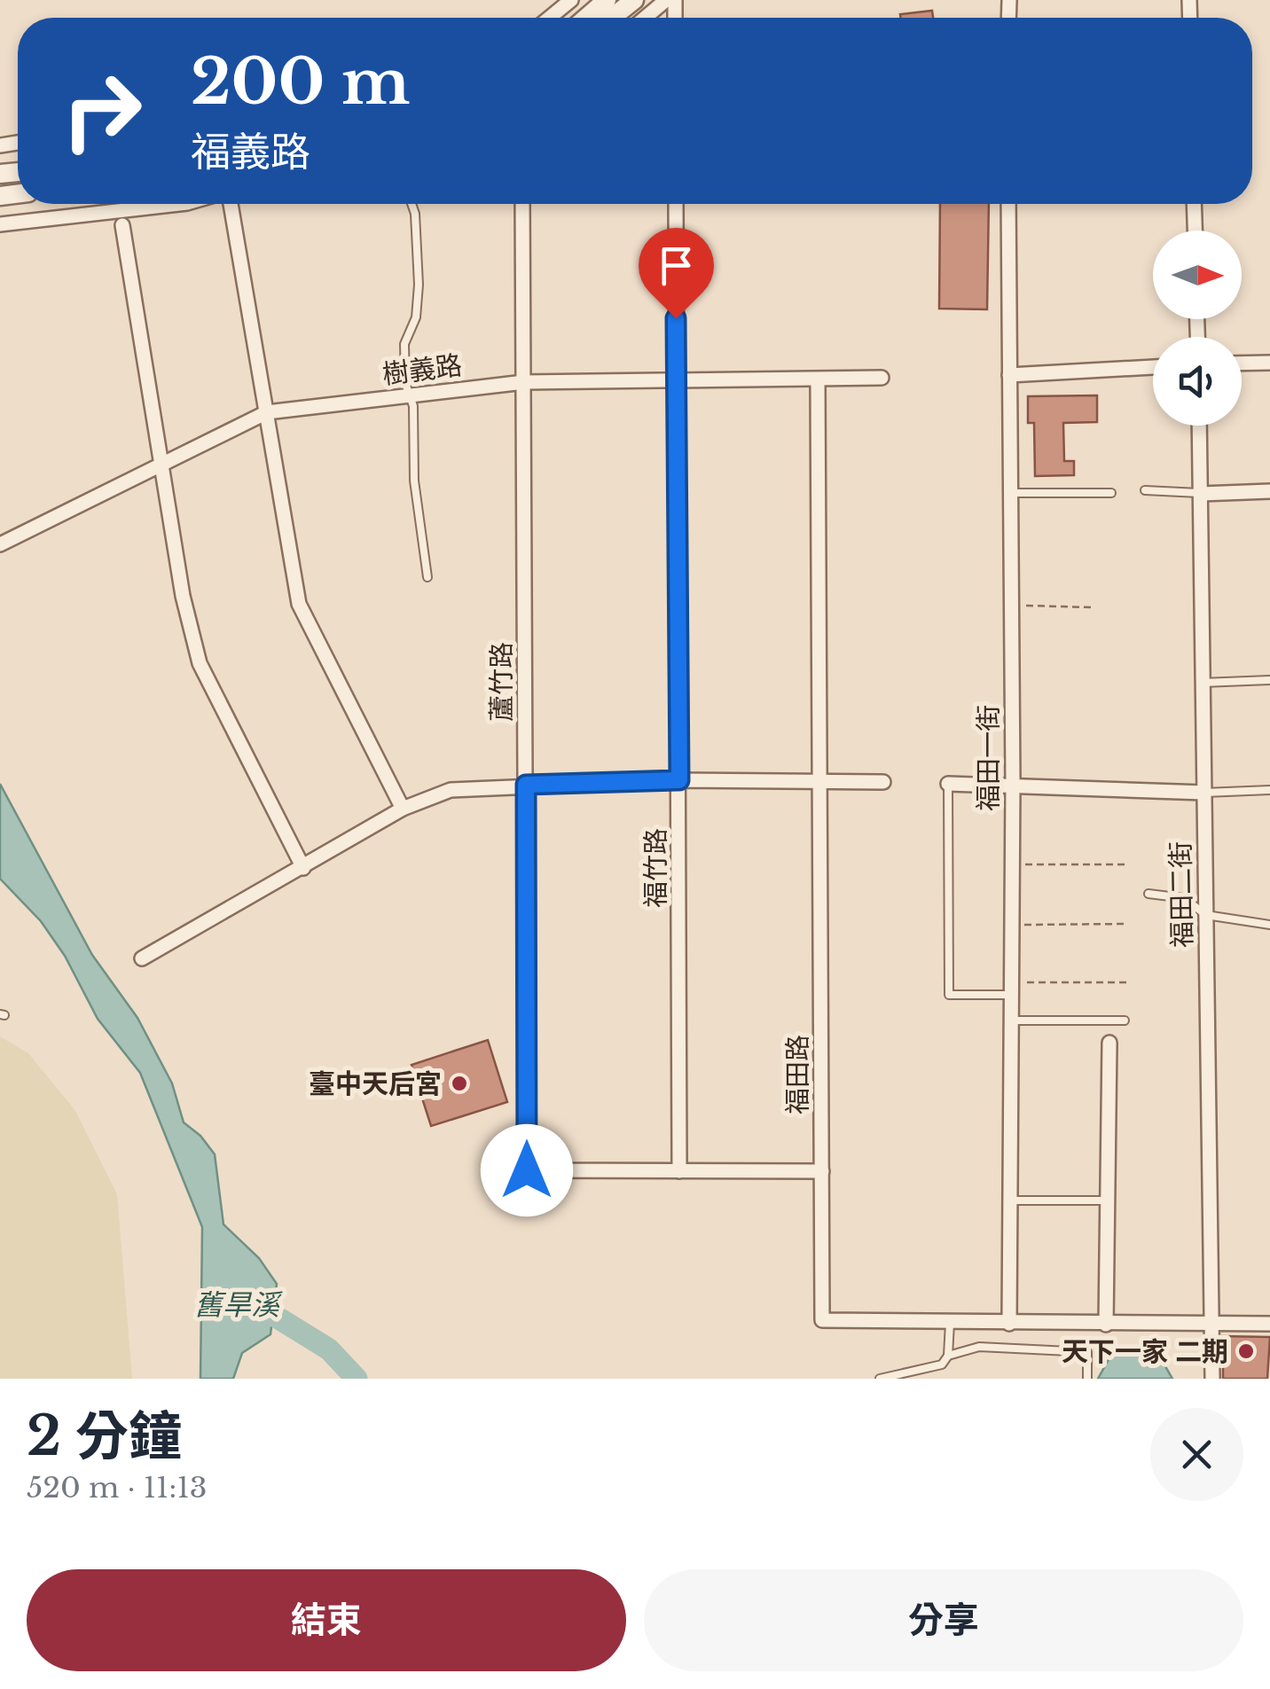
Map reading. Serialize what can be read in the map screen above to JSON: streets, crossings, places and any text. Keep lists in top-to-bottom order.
{
  "streets": {
    "street": [
      "樹義路",
      "蘆竹路",
      "福田一街",
      "福竹路",
      "福田二街",
      "福田路"
    ]
  },
  "crossings": [
    ["樹義路", "蘆竹路"],
    ["樹義路", "福竹路"],
    ["樹義路", "福田路"],
    ["蘆竹路", "福竹路"],
    ["福田一街", "福田路"],
    ["福田二街", "福田路"]
  ],
  "water": ["舊旱溪"],
  "places": ["臺中天后宮", "天下一家 二期"],
  "north": "right",
  "page": {
    "turn": ["200 m", "福義路"],
    "heading": ["2 分鐘", "520 m · 11:13"],
    "buttons": ["結束", "分享"]
  }
}
